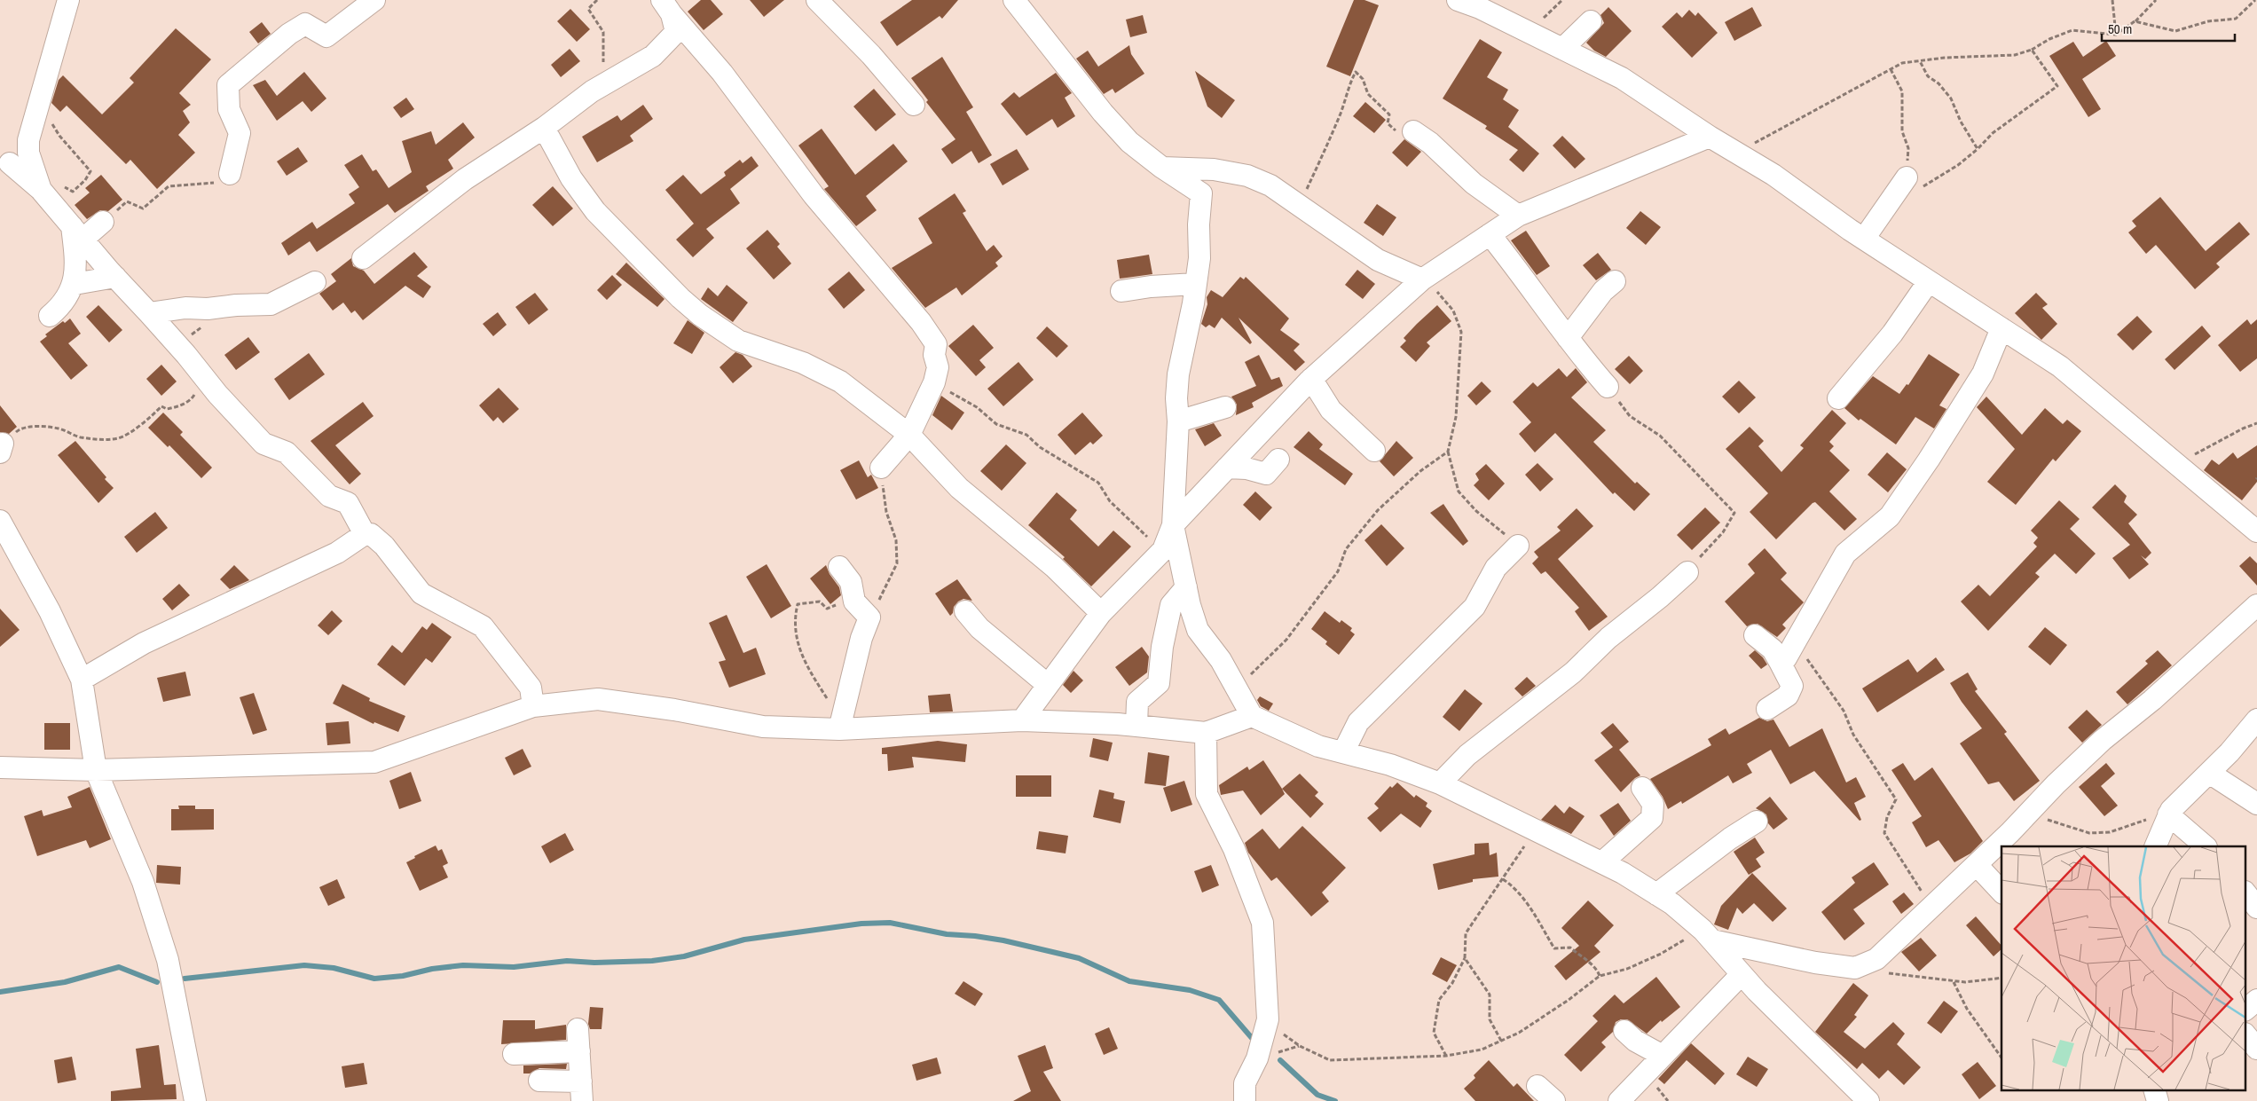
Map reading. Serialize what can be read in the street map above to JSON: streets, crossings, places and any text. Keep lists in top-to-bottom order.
{
  "scale_bar": "50 m"
}
